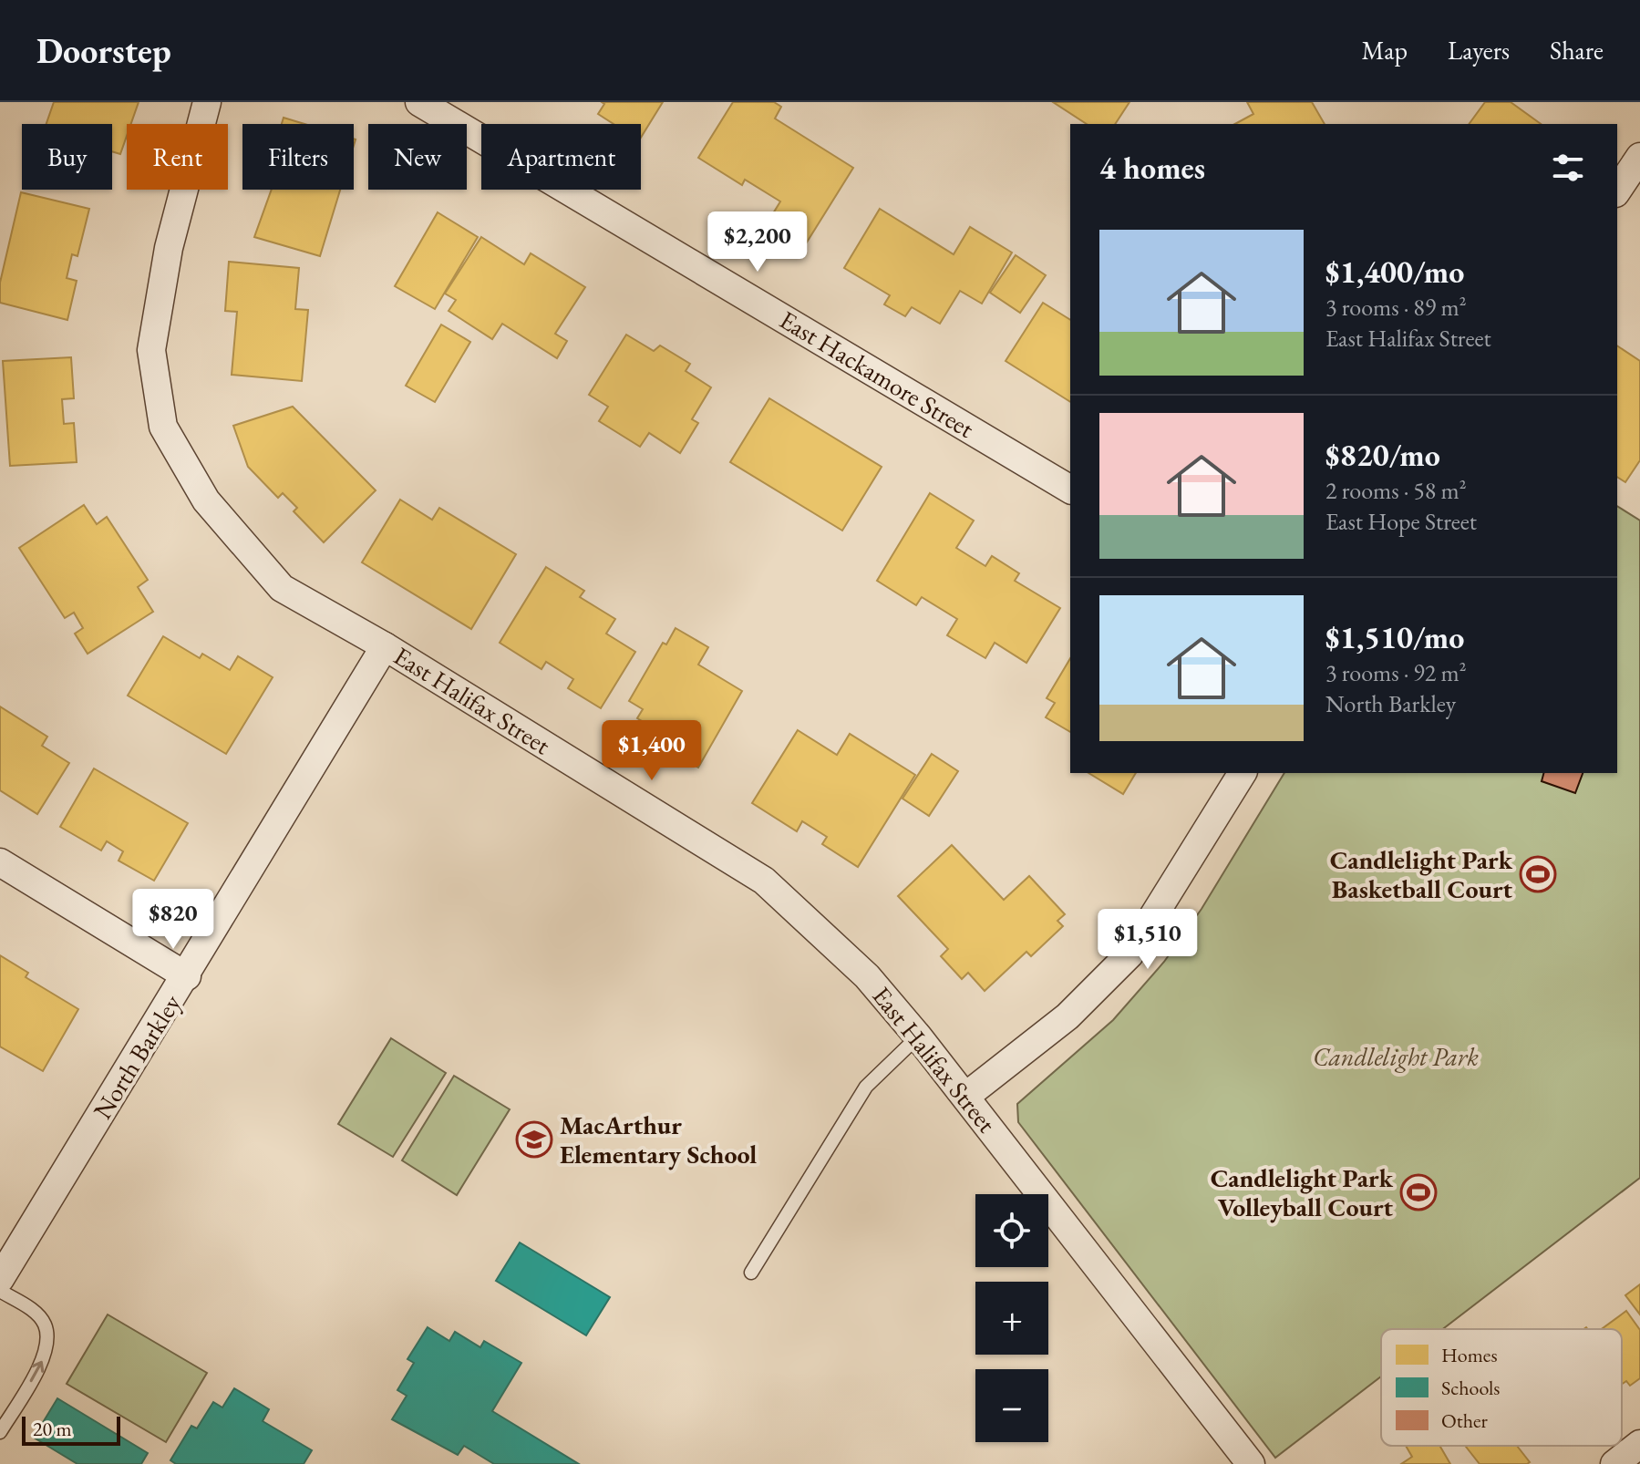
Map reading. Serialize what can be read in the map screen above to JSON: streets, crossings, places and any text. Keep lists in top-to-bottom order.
{
  "streets": {
    "street": ["East Hackamore Street", "East Halifax Street", "North Barkley"]
  },
  "crossings": [
    ["East Halifax Street", "North Barkley"]
  ],
  "parks": ["Candlelight Park"],
  "places": {
    "sports": ["Candlelight Park Basketball Court", "Candlelight Park Volleyball Court"],
    "school or university": ["MacArthur Elementary School"]
  },
  "legend": ["Homes", "Schools", "Other"],
  "scale_bar": "20 m",
  "page": {
    "header": "Doorstep",
    "nav": ["Map", "Layers", "Share"],
    "chip": [
      "Buy",
      "Rent",
      "Filters",
      "New",
      "Apartment"
    ],
    "heading": "4 homes",
    "price": [
      "$2,200",
      "$1,400",
      "$820",
      "$1,510"
    ],
    "list": [
      {
        "name": "$1,400/mo",
        "note": "3 rooms · 89 m² · East Halifax Street"
      },
      {
        "name": "$820/mo",
        "note": "2 rooms · 58 m² · East Hope Street"
      },
      {
        "name": "$1,510/mo",
        "note": "3 rooms · 92 m² · North Barkley"
      }
    ],
    "map_buttons": ["+", "−"],
    "scale": "20 m"
  }
}
